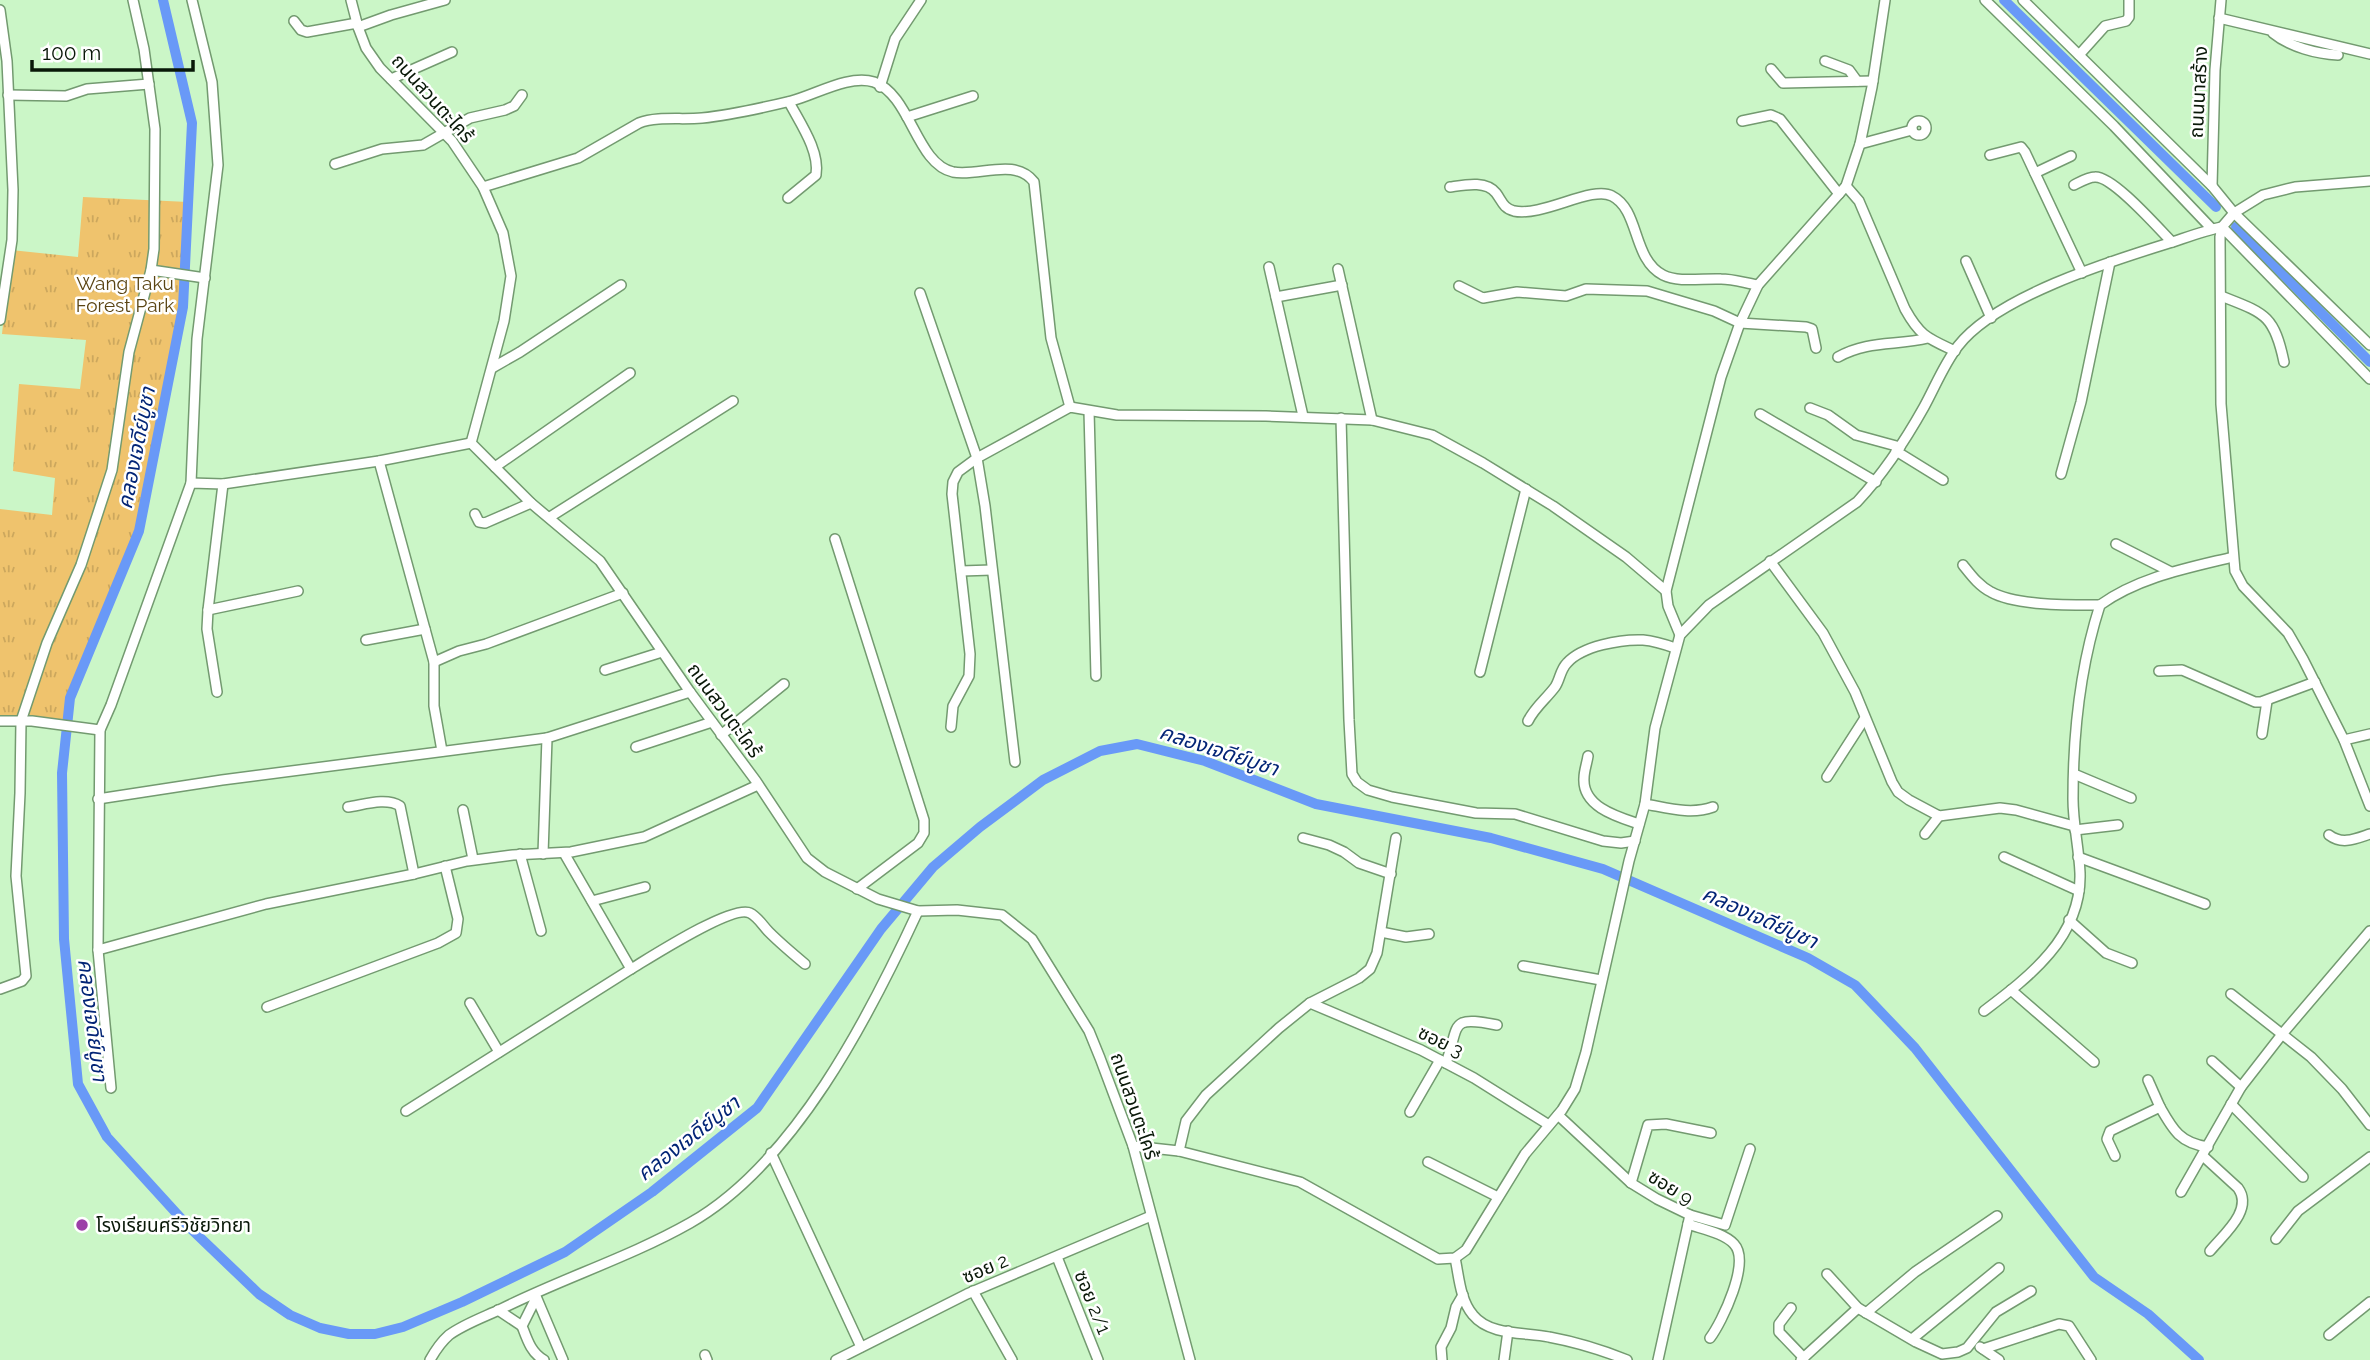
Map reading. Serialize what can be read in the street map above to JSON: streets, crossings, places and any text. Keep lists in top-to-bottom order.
{
  "streets": {
    "street": [
      "ถนนนาสร้าง",
      "ถนนสวนตะไคร้",
      "ซอย 3",
      "ซอย 9",
      "ซอย 2",
      "ซอย 2/1"
    ]
  },
  "crossings": [
    ["ถนนสวนตะไคร้", "ซอย 2"],
    ["ซอย 2", "ซอย 2/1"]
  ],
  "water": ["คลองเจดีย์บูชา"],
  "parks": ["Wang Taku Forest Park"],
  "places": ["โรงเรียนศรีวิชัยวิทยา"],
  "scale_bar": "100 m"
}
